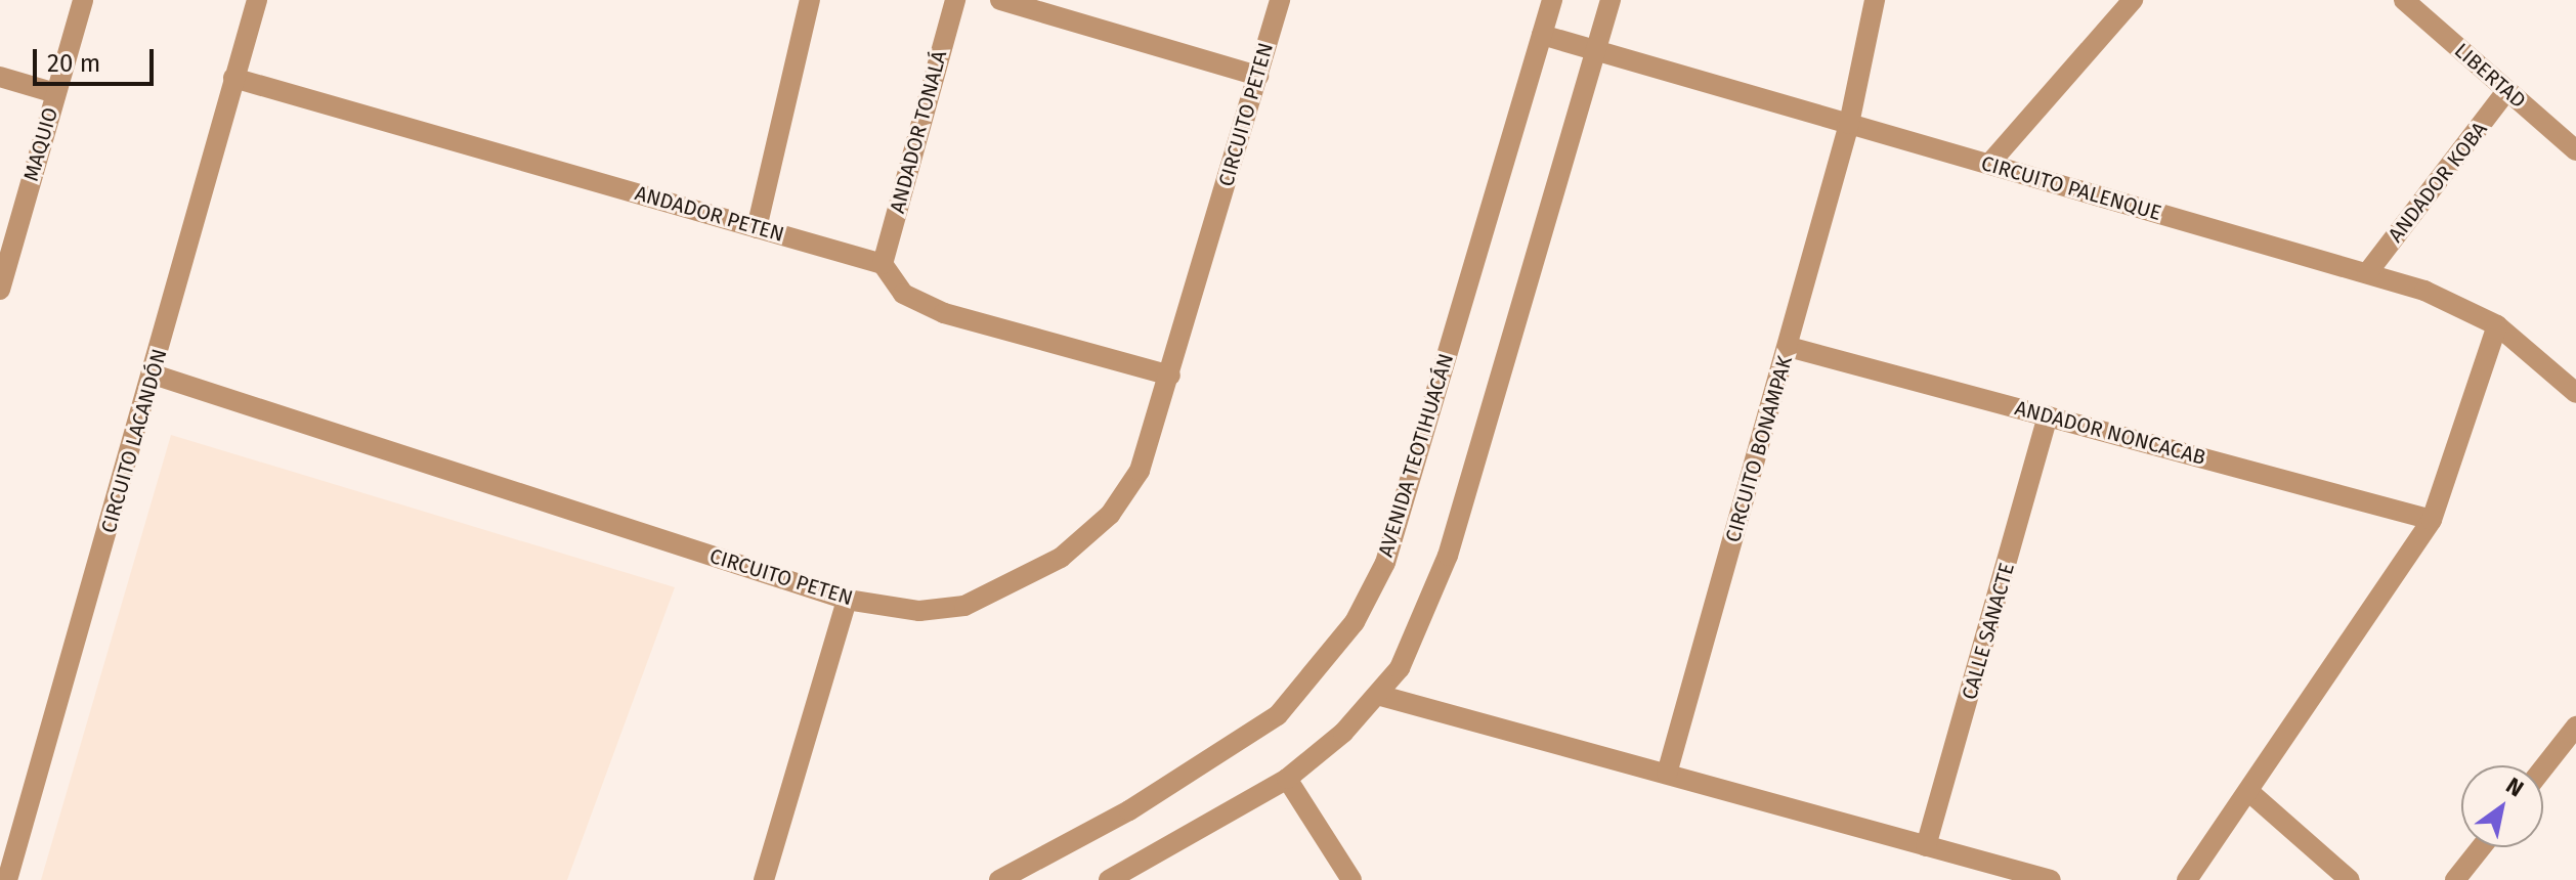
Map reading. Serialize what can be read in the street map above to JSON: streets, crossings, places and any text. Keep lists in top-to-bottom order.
{
  "streets": {
    "street": [
      "LIBERTAD",
      "CIRCUITO PETEN",
      "ANDADOR TONALÁ",
      "MAQUIO",
      "ANDADOR KOBA",
      "CIRCUITO PALENQUE",
      "ANDADOR PETEN",
      "ANDADOR NONCACAB",
      "CIRCUITO LACANDÓN",
      "CIRCUITO BONAMPAK",
      "AVENIDA TEOTIHUACÁN",
      "CALLE SANACTE"
    ]
  },
  "crossings": [
    ["LIBERTAD", "ANDADOR KOBA"],
    ["CIRCUITO PETEN", "CIRCUITO LACANDÓN"],
    ["ANDADOR TONALÁ", "ANDADOR PETEN"],
    ["ANDADOR KOBA", "CIRCUITO PALENQUE"],
    ["CIRCUITO PALENQUE", "CIRCUITO BONAMPAK"],
    ["CIRCUITO PALENQUE", "AVENIDA TEOTIHUACÁN"],
    ["ANDADOR PETEN", "CIRCUITO LACANDÓN"],
    ["ANDADOR NONCACAB", "CIRCUITO BONAMPAK"],
    ["ANDADOR NONCACAB", "CALLE SANACTE"]
  ],
  "scale_bar": "20 m",
  "north": "top right"
}
